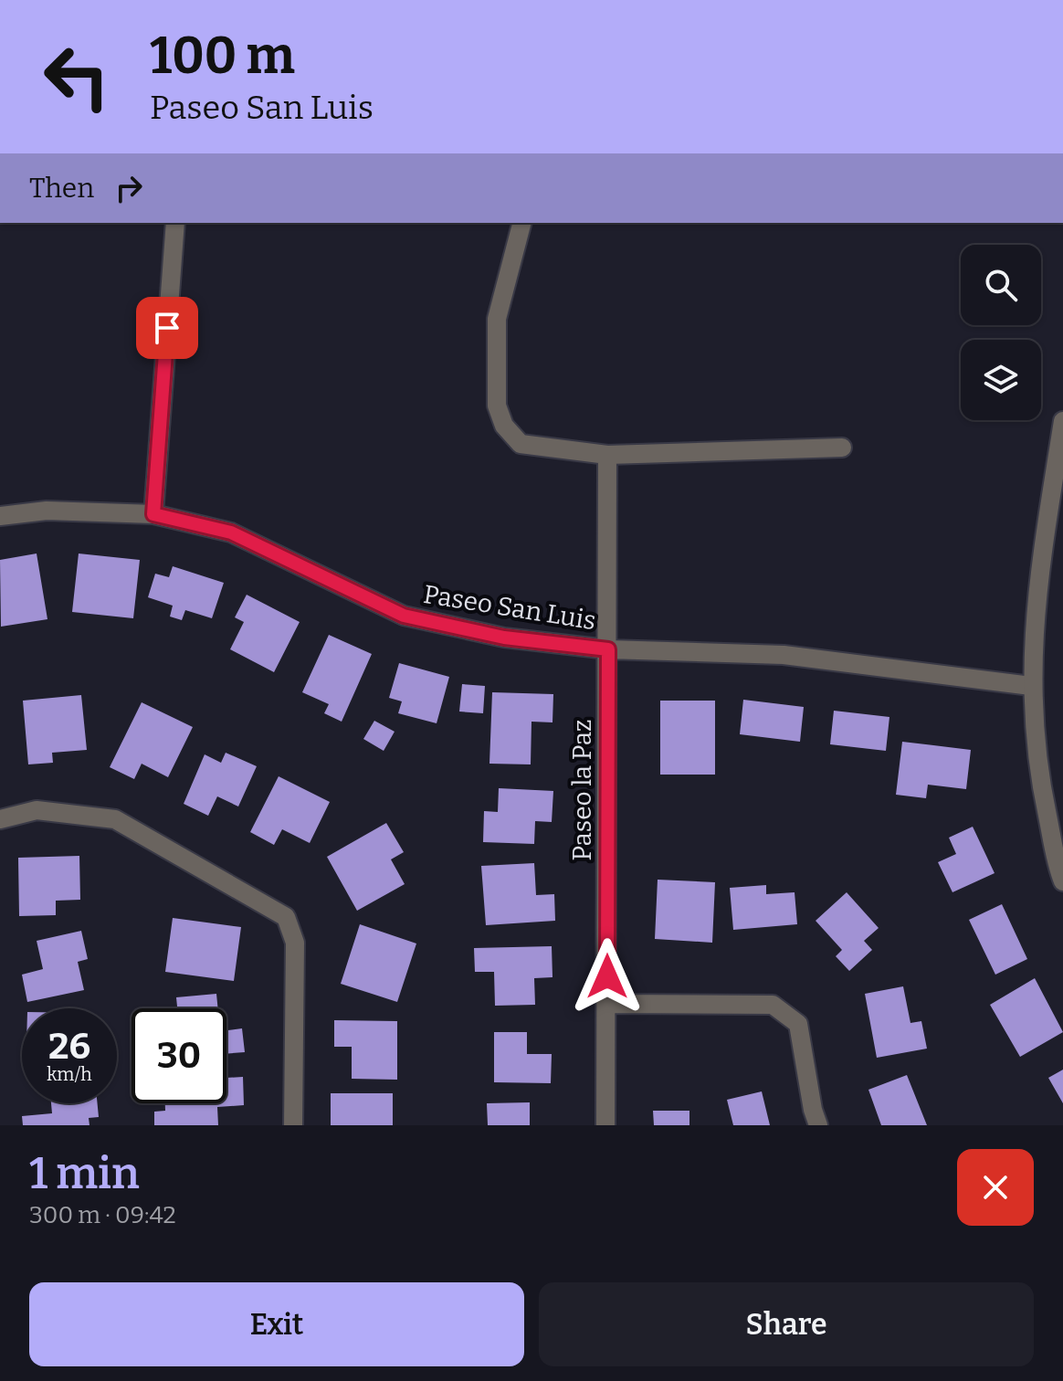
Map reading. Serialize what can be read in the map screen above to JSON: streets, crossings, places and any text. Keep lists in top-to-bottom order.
{
  "streets": {
    "street": ["Paseo San Luis", "Paseo la Paz"]
  },
  "crossings": [
    ["Paseo San Luis", "Paseo la Paz"]
  ],
  "page": {
    "turn": ["100 m", "Paseo San Luis"],
    "then": "Then",
    "speed": "26 km/h",
    "limit": "30",
    "heading": ["1 min", "300 m · 09:42"],
    "buttons": ["Exit", "Share"]
  }
}
